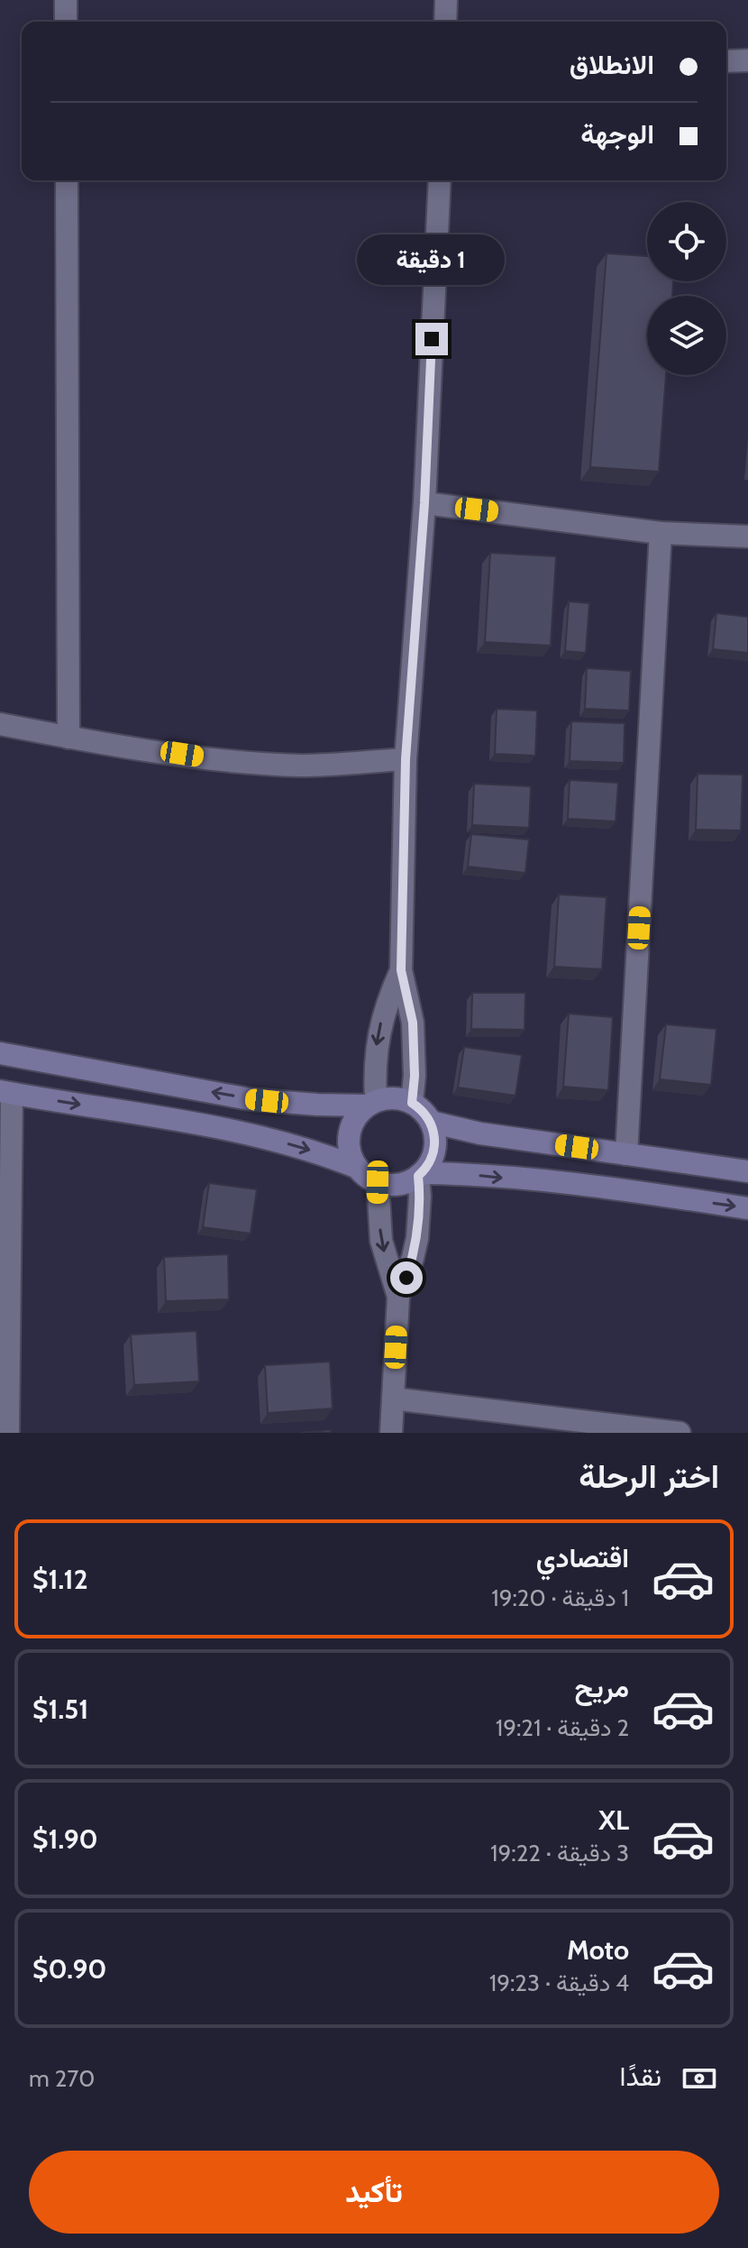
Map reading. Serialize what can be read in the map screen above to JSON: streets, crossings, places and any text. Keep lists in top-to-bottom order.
{
  "page": {
    "banner": ["الانطلاق", "الوجهة"],
    "bubble": "1 دقيقة",
    "heading": "اختر الرحلة",
    "list": [
      {
        "name": "اقتصادي",
        "note": "1 دقيقة · 19:20",
        "value": "$1.12"
      },
      {
        "name": "مريح",
        "note": "2 دقيقة · 19:21",
        "value": "$1.51"
      },
      {
        "name": "XL",
        "note": "3 دقيقة · 19:22",
        "value": "$1.90"
      },
      {
        "name": "Moto",
        "note": "4 دقيقة · 19:23",
        "value": "$0.90"
      }
    ],
    "pay": ["نقدًا", "270 m"],
    "buttons": "تأكيد"
  }
}
